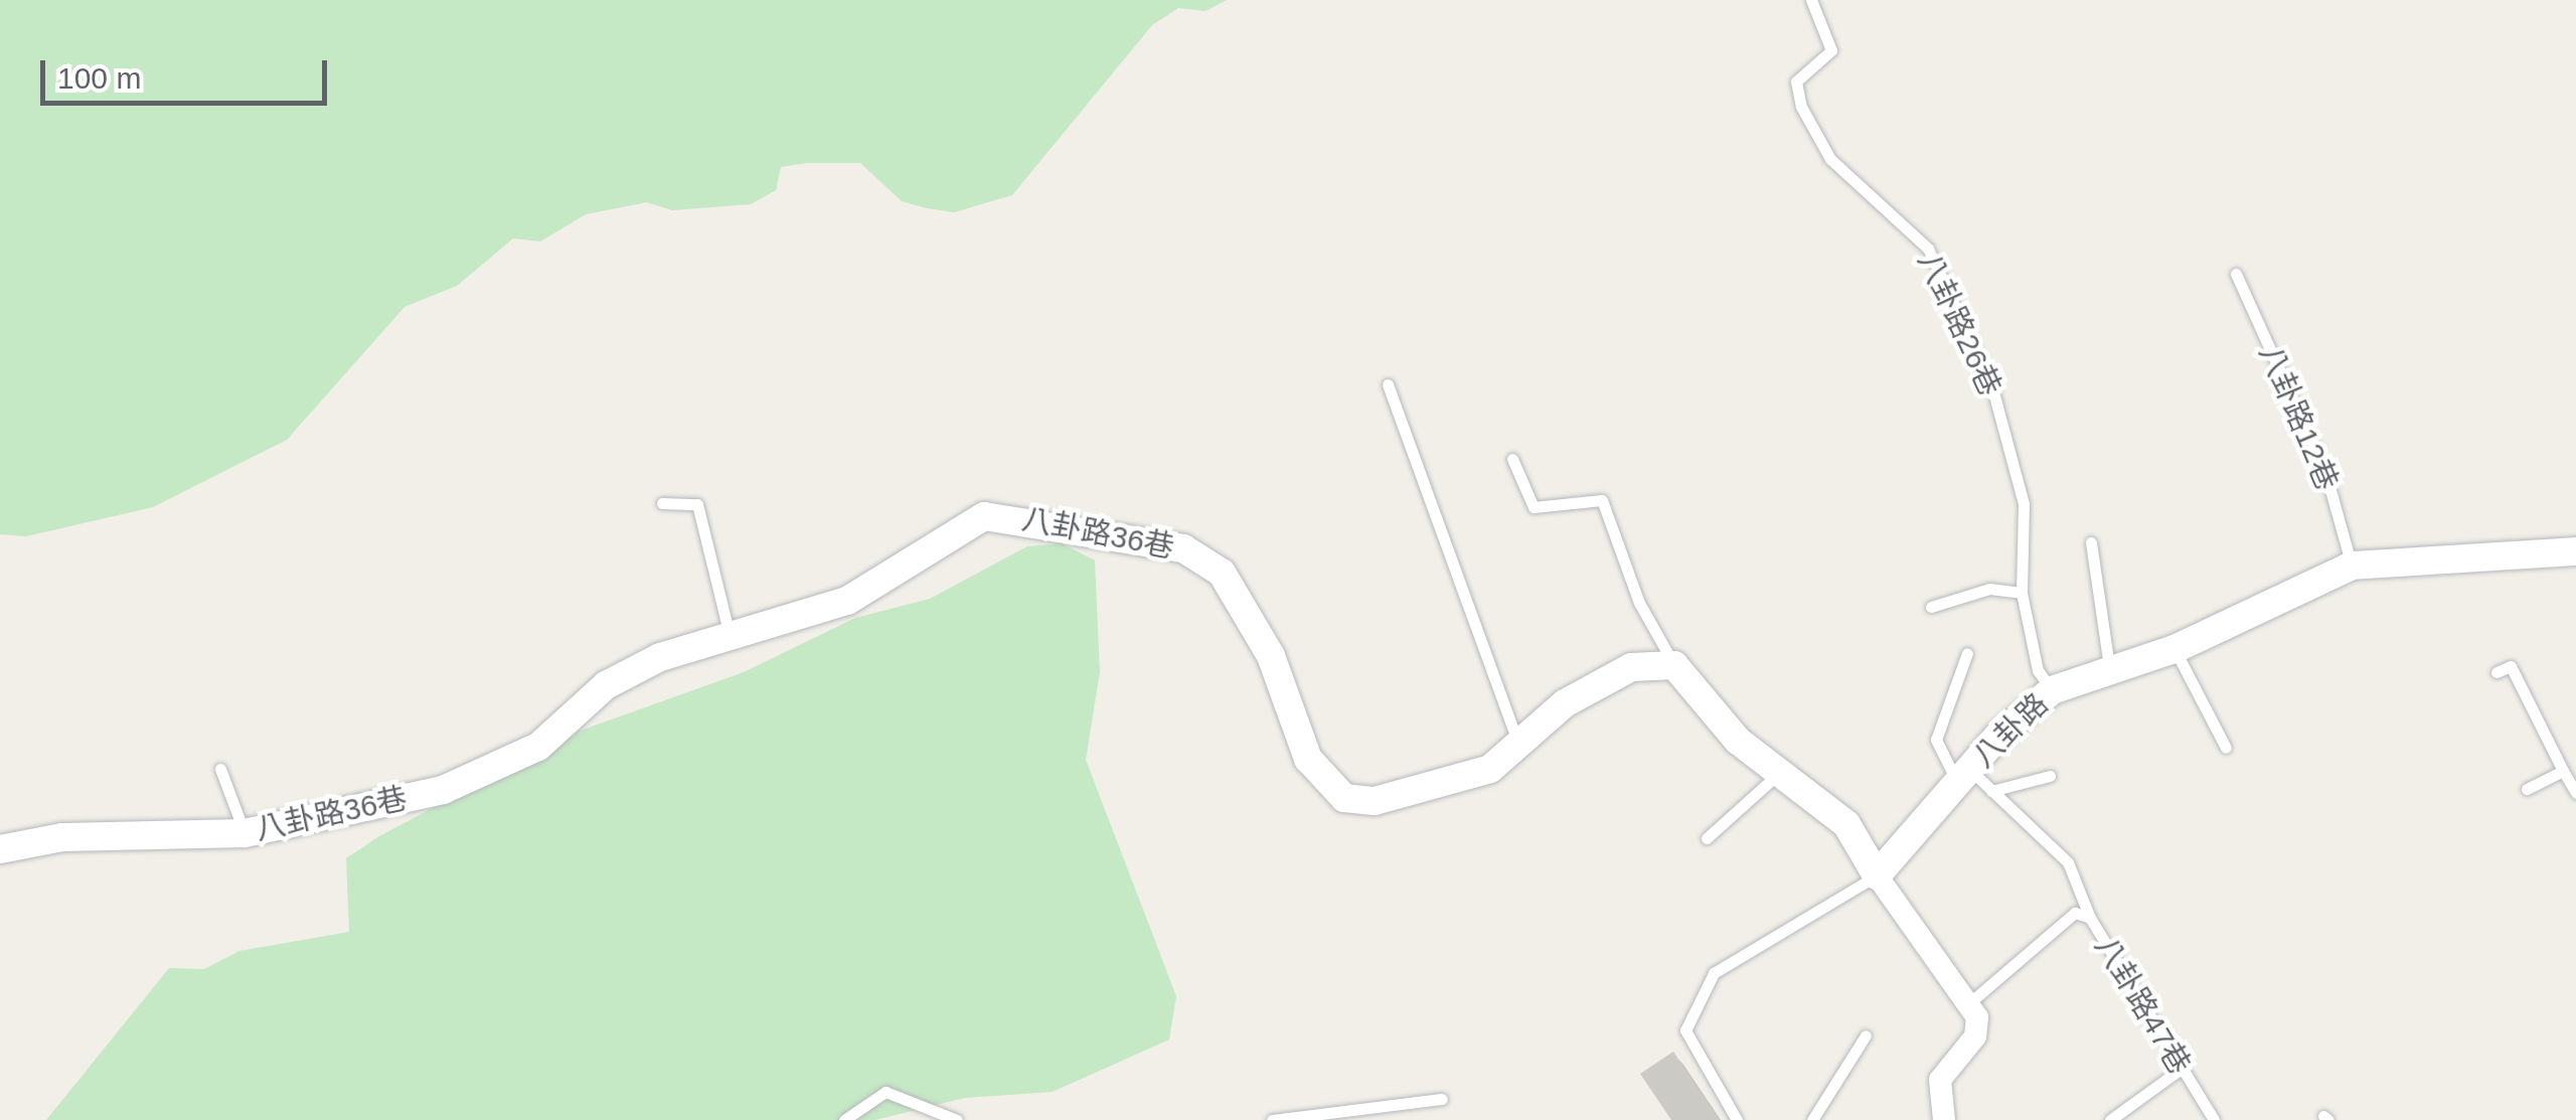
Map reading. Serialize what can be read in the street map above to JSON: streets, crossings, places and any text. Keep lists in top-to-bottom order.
{
  "streets": {
    "street": ["八卦路36巷", "八卦路"],
    "lane": ["八卦路26巷", "八卦路12巷", "八卦路47巷"]
  },
  "crossings": [
    ["八卦路26巷", "八卦路"],
    ["八卦路12巷", "八卦路"]
  ],
  "scale_bar": "100 m"
}
